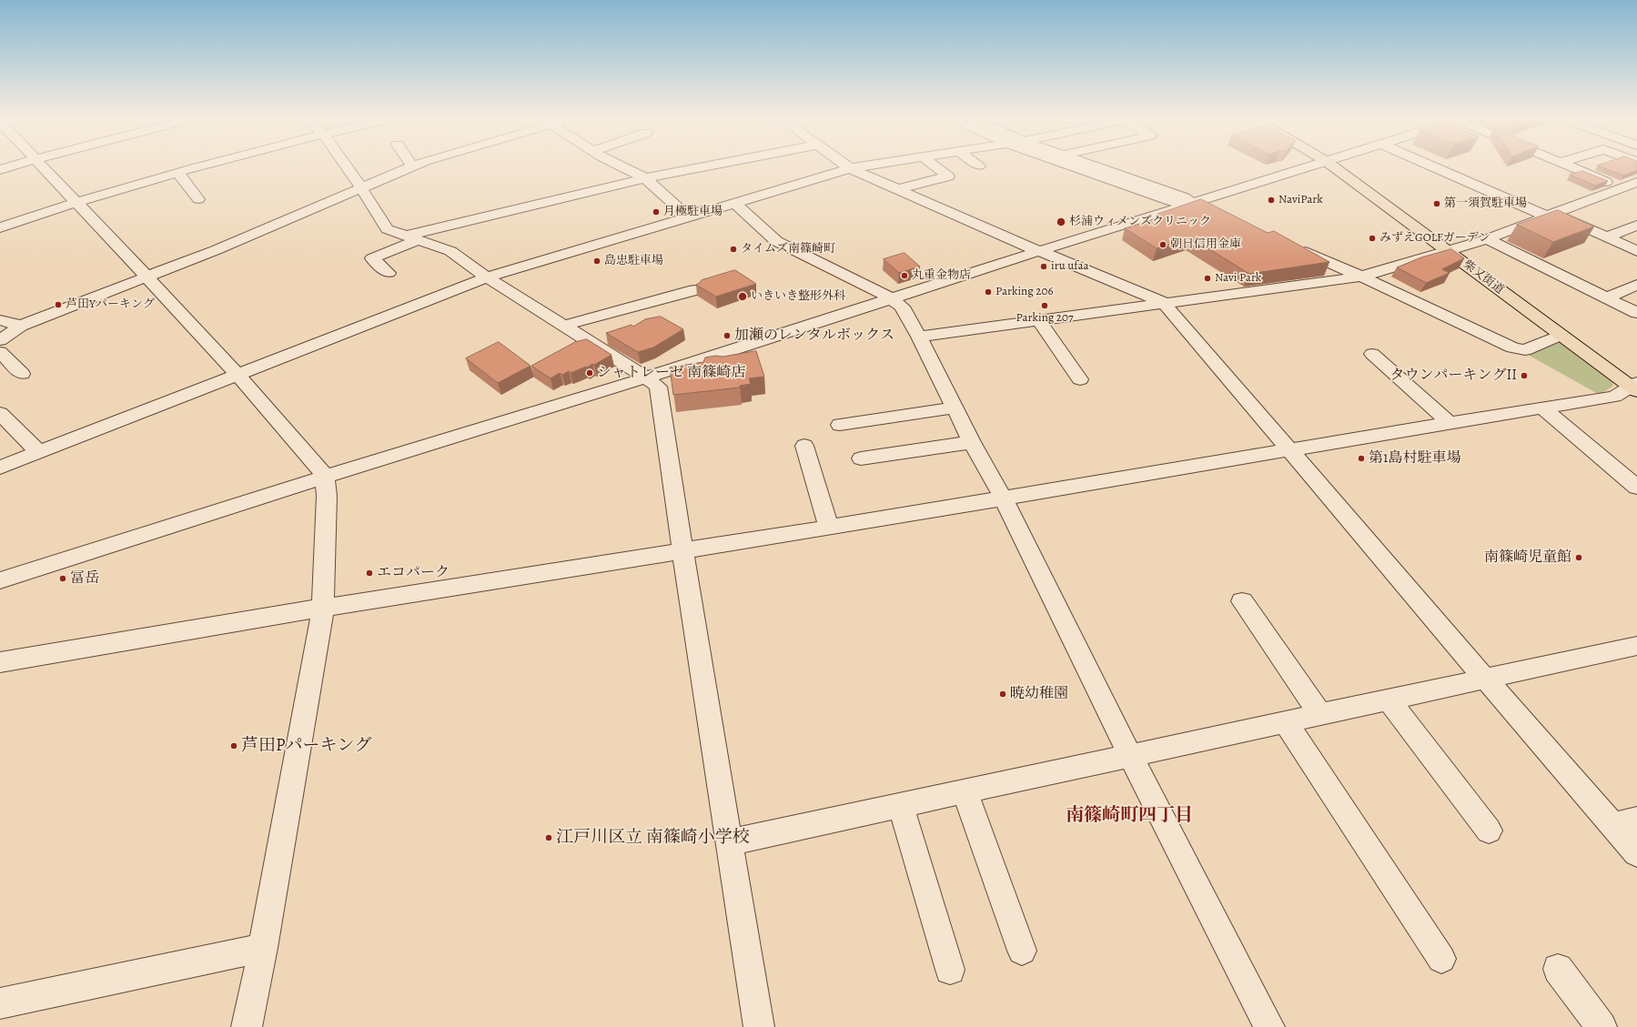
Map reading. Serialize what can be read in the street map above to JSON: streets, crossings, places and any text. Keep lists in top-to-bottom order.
{
  "streets": {
    "main road": ["柴又街道"]
  },
  "districts": ["南篠崎町四丁目"],
  "places": [
    "NaviPark",
    "第一須賀駐車場",
    "月極駐車場",
    "杉浦ウィメンズクリニック",
    "みずえGOLFガーデン",
    "朝日信用金庫",
    "タイムズ南篠崎町",
    "島忠駐車場",
    "iru ufaa",
    "丸重金物店",
    "Navi Park",
    "Parking 206",
    "いきいき整形外科",
    "芦田Yパーキング",
    "Parking 207",
    "加瀬のレンタルボックス",
    "シャトレーゼ 南篠崎店",
    "タウンパーキングII",
    "第1島村駐車場",
    "南篠崎児童館",
    "エコパーク",
    "冨岳",
    "暁幼稚園",
    "芦田Pパーキング",
    "江戸川区立 南篠崎小学校"
  ]
}
